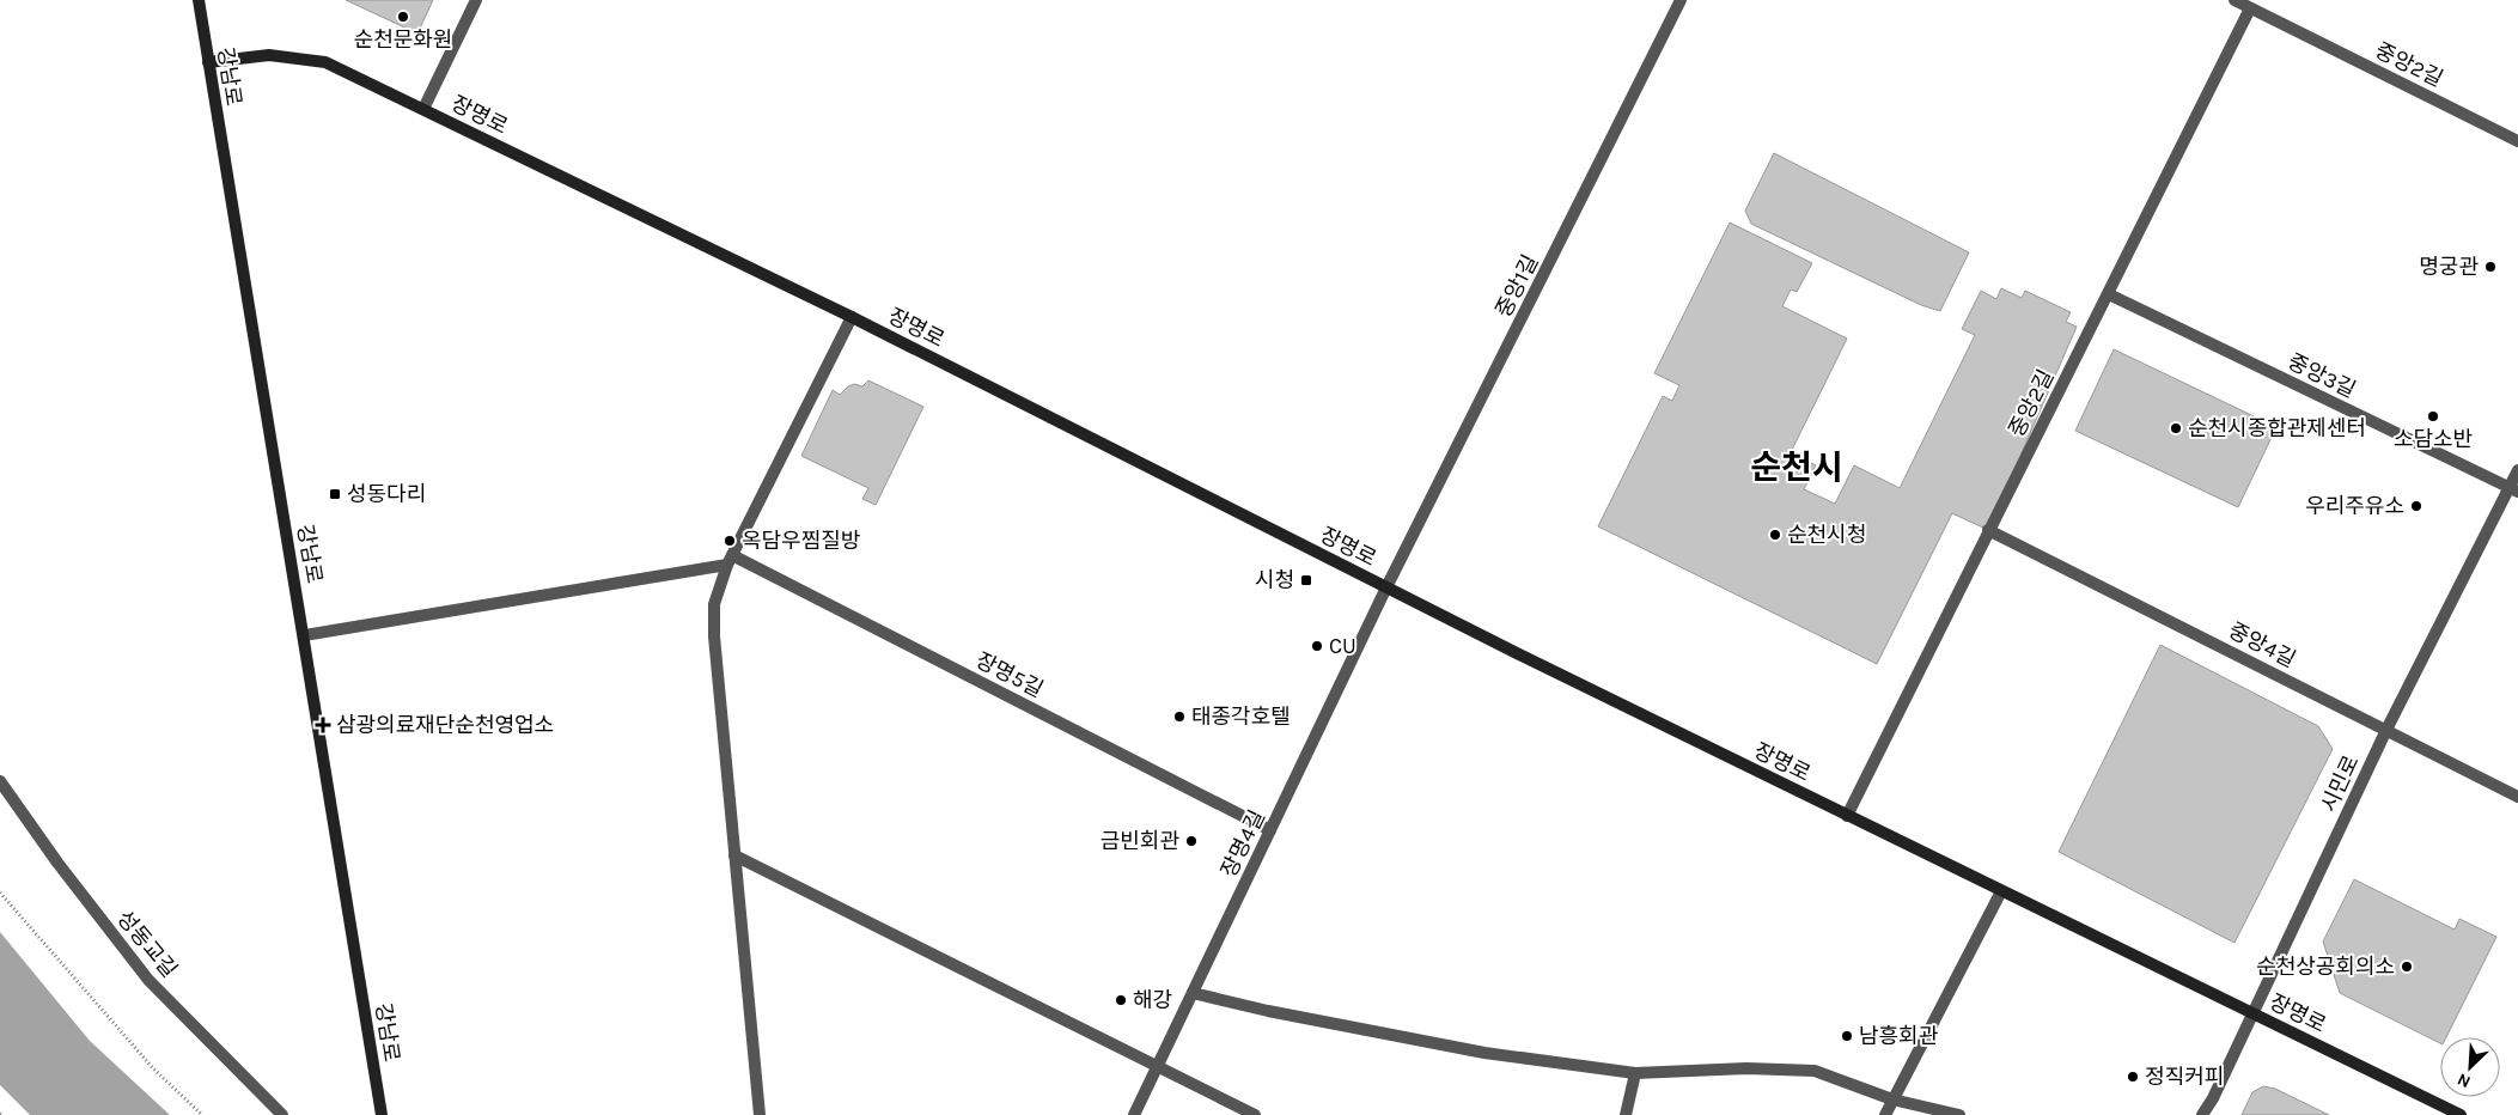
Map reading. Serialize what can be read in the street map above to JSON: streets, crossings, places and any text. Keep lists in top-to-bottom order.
{
  "streets": {
    "street": [
      "중앙2길",
      "강남로",
      "장명로",
      "중앙1길",
      "중앙3길",
      "중앙4길",
      "장명5길",
      "시민로",
      "장명4길",
      "성동교길"
    ]
  },
  "crossings": [
    ["중앙2길", "장명로"],
    ["중앙2길", "중앙3길"],
    ["중앙2길", "중앙4길"],
    ["강남로", "장명로"],
    ["장명로", "중앙1길"],
    ["장명로", "시민로"],
    ["장명로", "장명4길"],
    ["중앙1길", "장명4길"],
    ["중앙3길", "시민로"],
    ["중앙4길", "시민로"],
    ["장명5길", "장명4길"]
  ],
  "districts": ["순천시"],
  "places": {
    "other": [
      "순천문화원",
      "명궁관",
      "소담소반",
      "순천시종합관제센터",
      "우리주유소",
      "순천시청",
      "옥담우찜질방",
      "CU",
      "태종각호텔",
      "금빈회관",
      "순천상공회의소",
      "해강",
      "남흥회관",
      "정직커피"
    ],
    "transit": ["성동다리", "시청"],
    "health": ["삼광의료재단순천영업소"]
  },
  "north": "bottom left"
}
